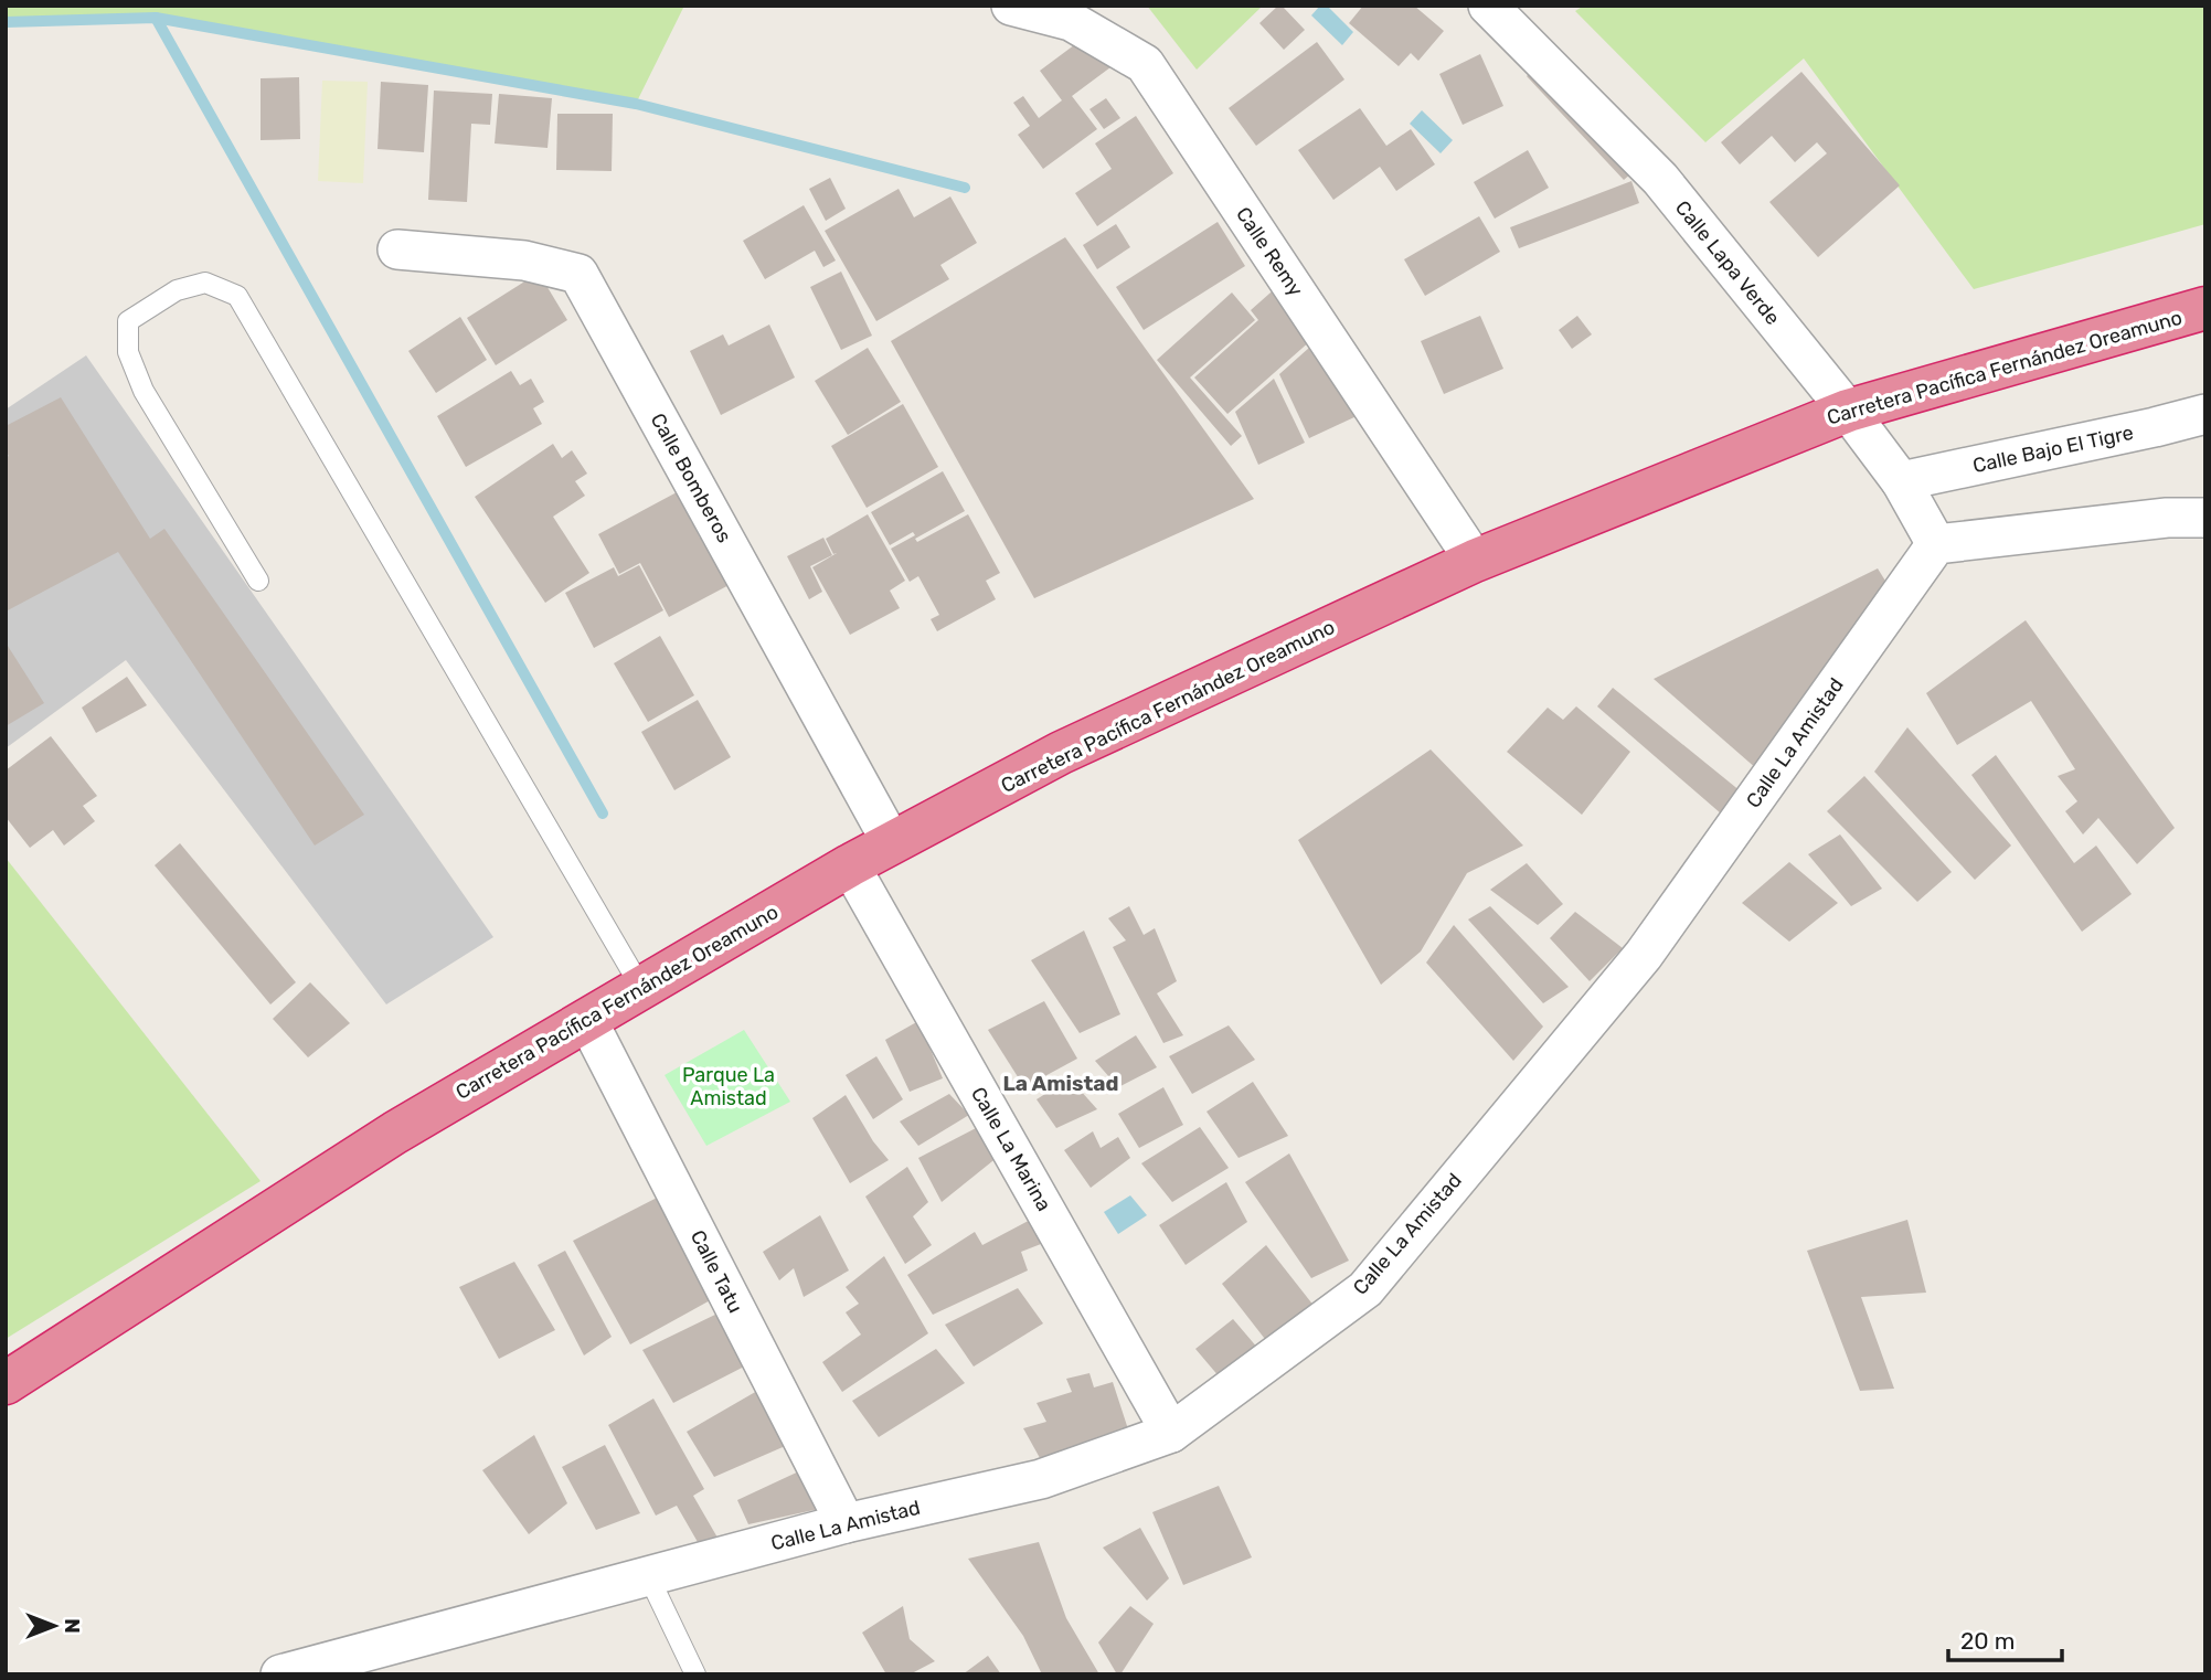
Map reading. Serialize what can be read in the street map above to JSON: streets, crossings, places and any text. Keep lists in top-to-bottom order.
{
  "streets": {
    "highway": ["Carretera Pacífica Fernández Oreamuno"],
    "street": [
      "Calle Remy",
      "Calle Lapa Verde",
      "Calle Bajo El Tigre",
      "Calle Bomberos",
      "Calle La Amistad",
      "Calle La Marina",
      "Calle Tatu"
    ]
  },
  "crossings": [
    ["Calle Remy", "Carretera Pacífica Fernández Oreamuno"],
    ["Calle Lapa Verde", "Carretera Pacífica Fernández Oreamuno"],
    ["Calle Lapa Verde", "Calle Bajo El Tigre"],
    ["Calle Lapa Verde", "Calle La Amistad"],
    ["Carretera Pacífica Fernández Oreamuno", "Calle Bomberos"],
    ["Carretera Pacífica Fernández Oreamuno", "Calle La Marina"],
    ["Carretera Pacífica Fernández Oreamuno", "Calle Tatu"],
    ["Calle La Amistad", "Calle La Marina"],
    ["Calle La Amistad", "Calle Tatu"]
  ],
  "districts": ["La Amistad"],
  "parks": ["Parque La Amistad"],
  "scale_bar": "20 m",
  "north": "right"
}
